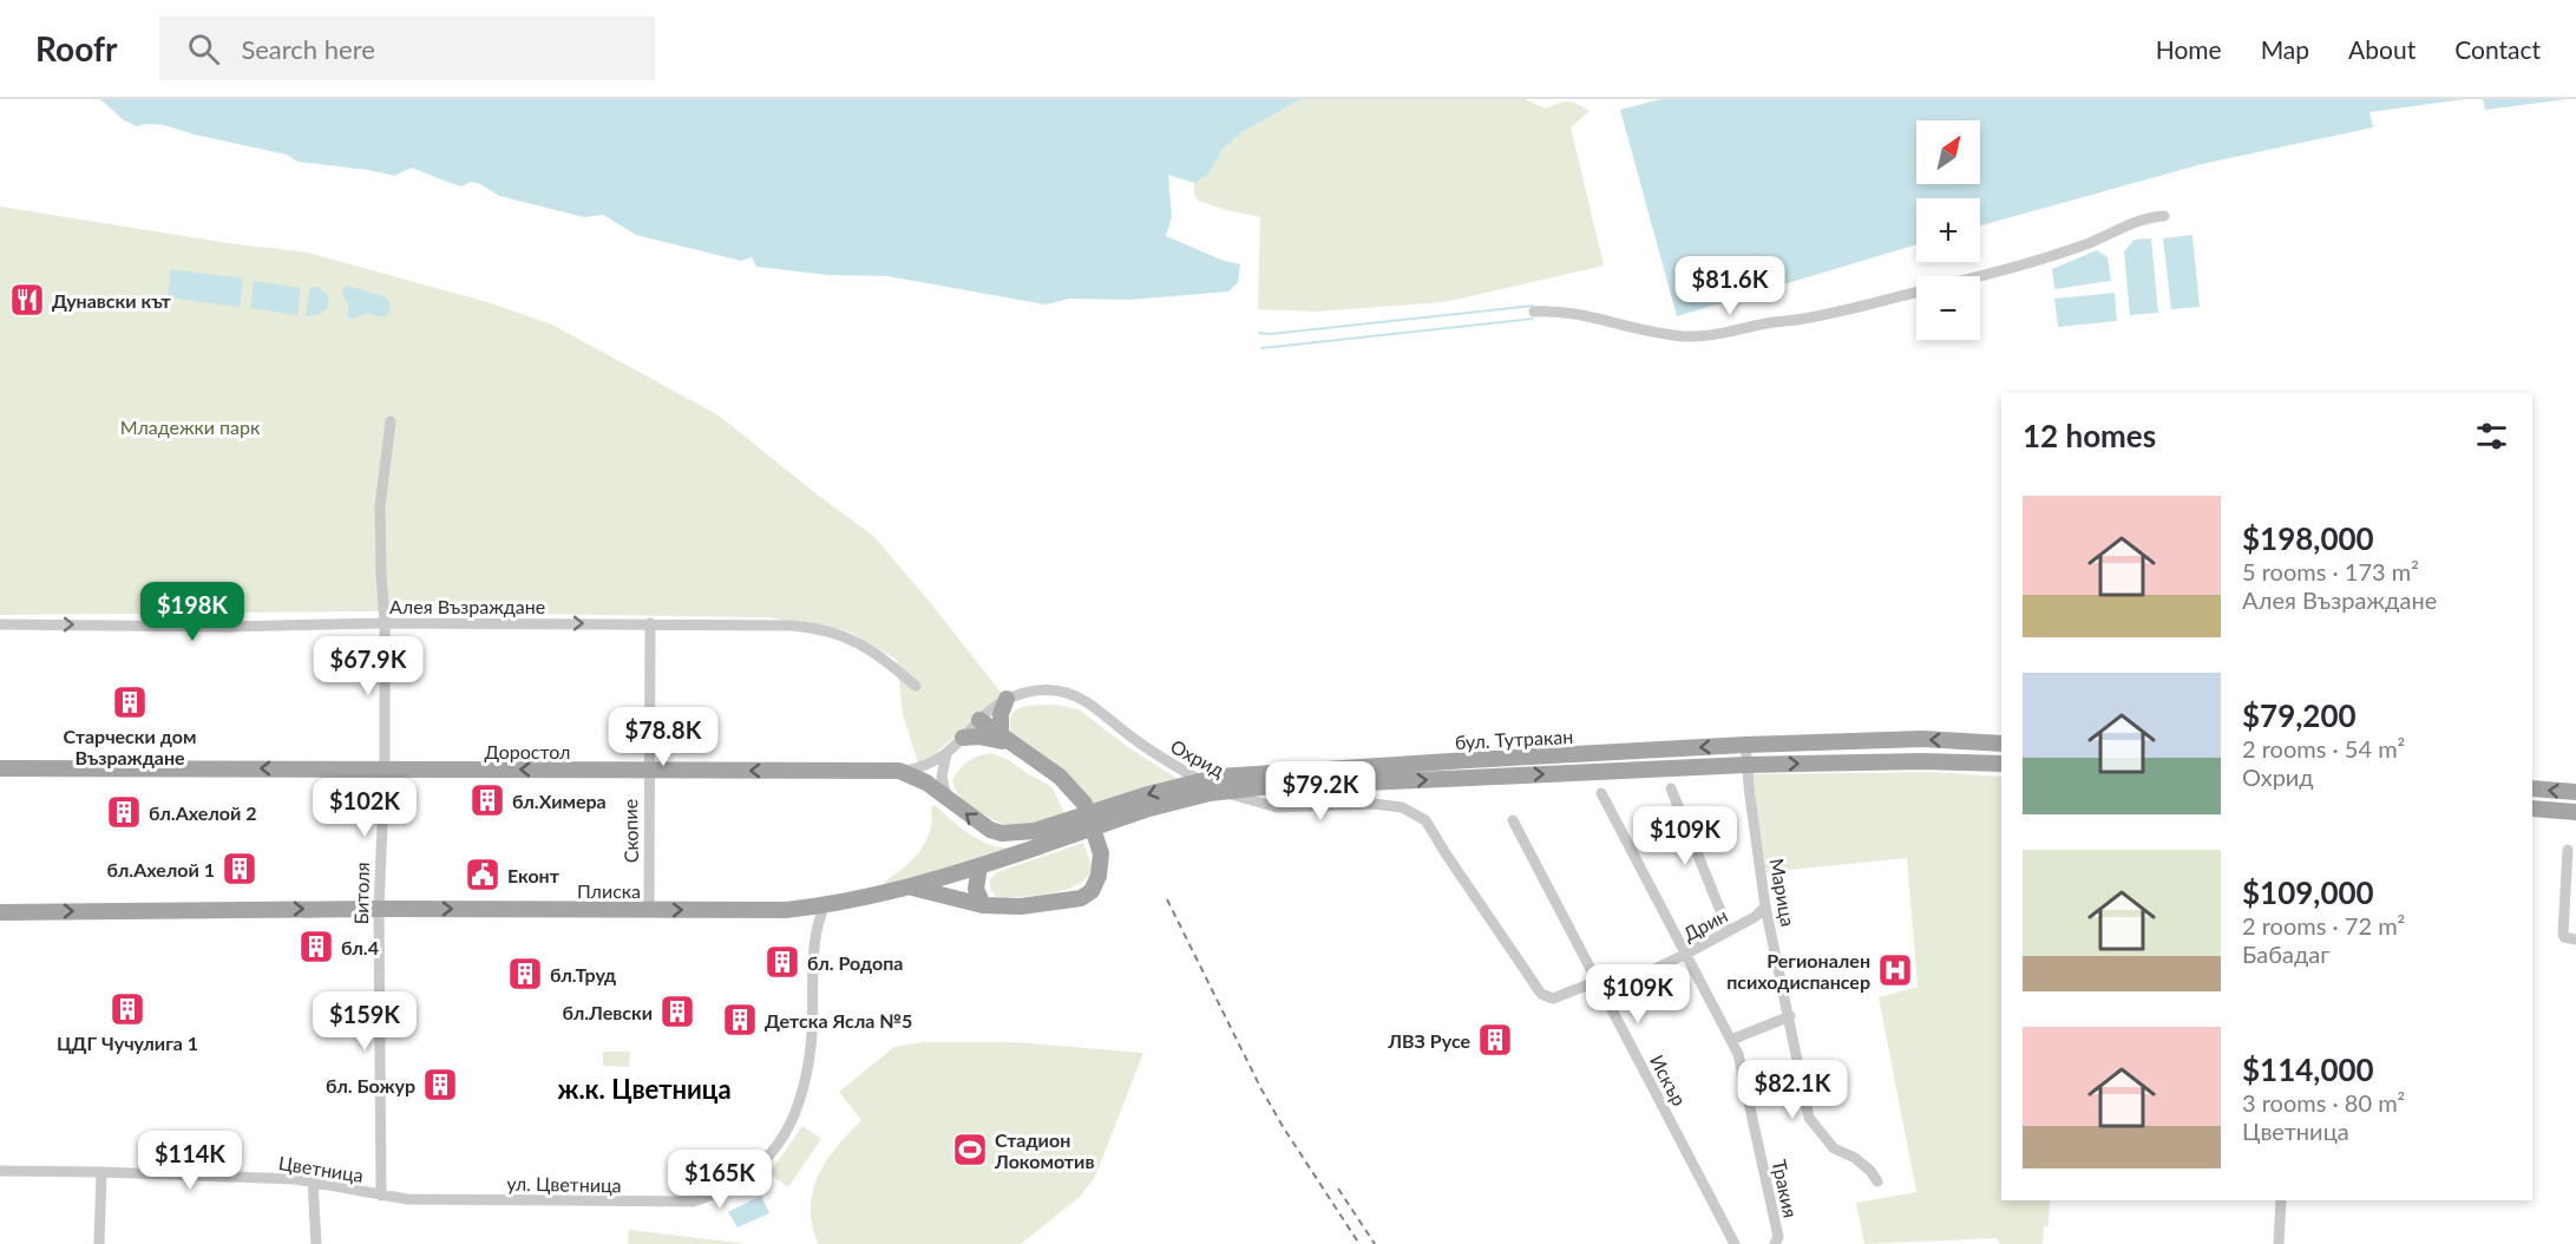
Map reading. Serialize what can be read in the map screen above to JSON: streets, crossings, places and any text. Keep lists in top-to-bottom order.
{
  "streets": {
    "main road": ["бул. Тутракан", "Доростол", "Плиска"],
    "street": [
      "Алея Възраждане",
      "Охрид",
      "Скопие",
      "Марица",
      "Битоля",
      "Дрин",
      "Искър",
      "Цветница",
      "ул. Цветница",
      "Тракия"
    ]
  },
  "crossings": [
    ["Алея Възраждане", "Скопие"],
    ["Алея Възраждане", "Битоля"],
    ["бул. Тутракан", "Доростол"],
    ["бул. Тутракан", "Плиска"],
    ["бул. Тутракан", "Марица"],
    ["Доростол", "Скопие"],
    ["Доростол", "Плиска"],
    ["Доростол", "Битоля"],
    ["Охрид", "Дрин"],
    ["Скопие", "Плиска"],
    ["Плиска", "Битоля"],
    ["Плиска", "ул. Цветница"],
    ["Марица", "Дрин"],
    ["Битоля", "Цветница"],
    ["Битоля", "ул. Цветница"],
    ["Дрин", "Искър"],
    ["Дрин", "Тракия"],
    ["Цветница", "ул. Цветница"]
  ],
  "one_way": ["Алея Възраждане", "Доростол", "Плиска"],
  "districts": ["ж.к. Цветница"],
  "parks": ["Младежки парк"],
  "places": {
    "restaurant": ["Дунавски кът"],
    "building": [
      "Старчески дом Възраждане",
      "бл.Химера",
      "бл.Ахелой 2",
      "бл.Ахелой 1",
      "бл.4",
      "бл. Родопа",
      "бл.Труд",
      "ЦДГ Чучулига 1",
      "бл.Левски",
      "Детска Ясла №5",
      "ЛВЗ Русе",
      "бл. Божур"
    ],
    "public building": ["Еконт"],
    "hospital": ["Регионален психодиспансер"],
    "sports": ["Стадион Локомотив"]
  },
  "north": "top right",
  "page": {
    "header": "Roofr",
    "search": "Search here",
    "nav": [
      "Home",
      "Map",
      "About",
      "Contact"
    ],
    "map_buttons": ["+", "−"],
    "price": [
      "$81.6K",
      "$198K",
      "$67.9K",
      "$78.8K",
      "$79.2K",
      "$102K",
      "$109K",
      "$109K",
      "$159K",
      "$82.1K",
      "$114K",
      "$165K"
    ],
    "heading": "12 homes",
    "list": [
      {
        "name": "$198,000",
        "note": "5 rooms · 173 m² · Алея Възраждане"
      },
      {
        "name": "$79,200",
        "note": "2 rooms · 54 m² · Охрид"
      },
      {
        "name": "$109,000",
        "note": "2 rooms · 72 m² · Бабадаг"
      },
      {
        "name": "$114,000",
        "note": "3 rooms · 80 m² · Цветница"
      }
    ]
  }
}
